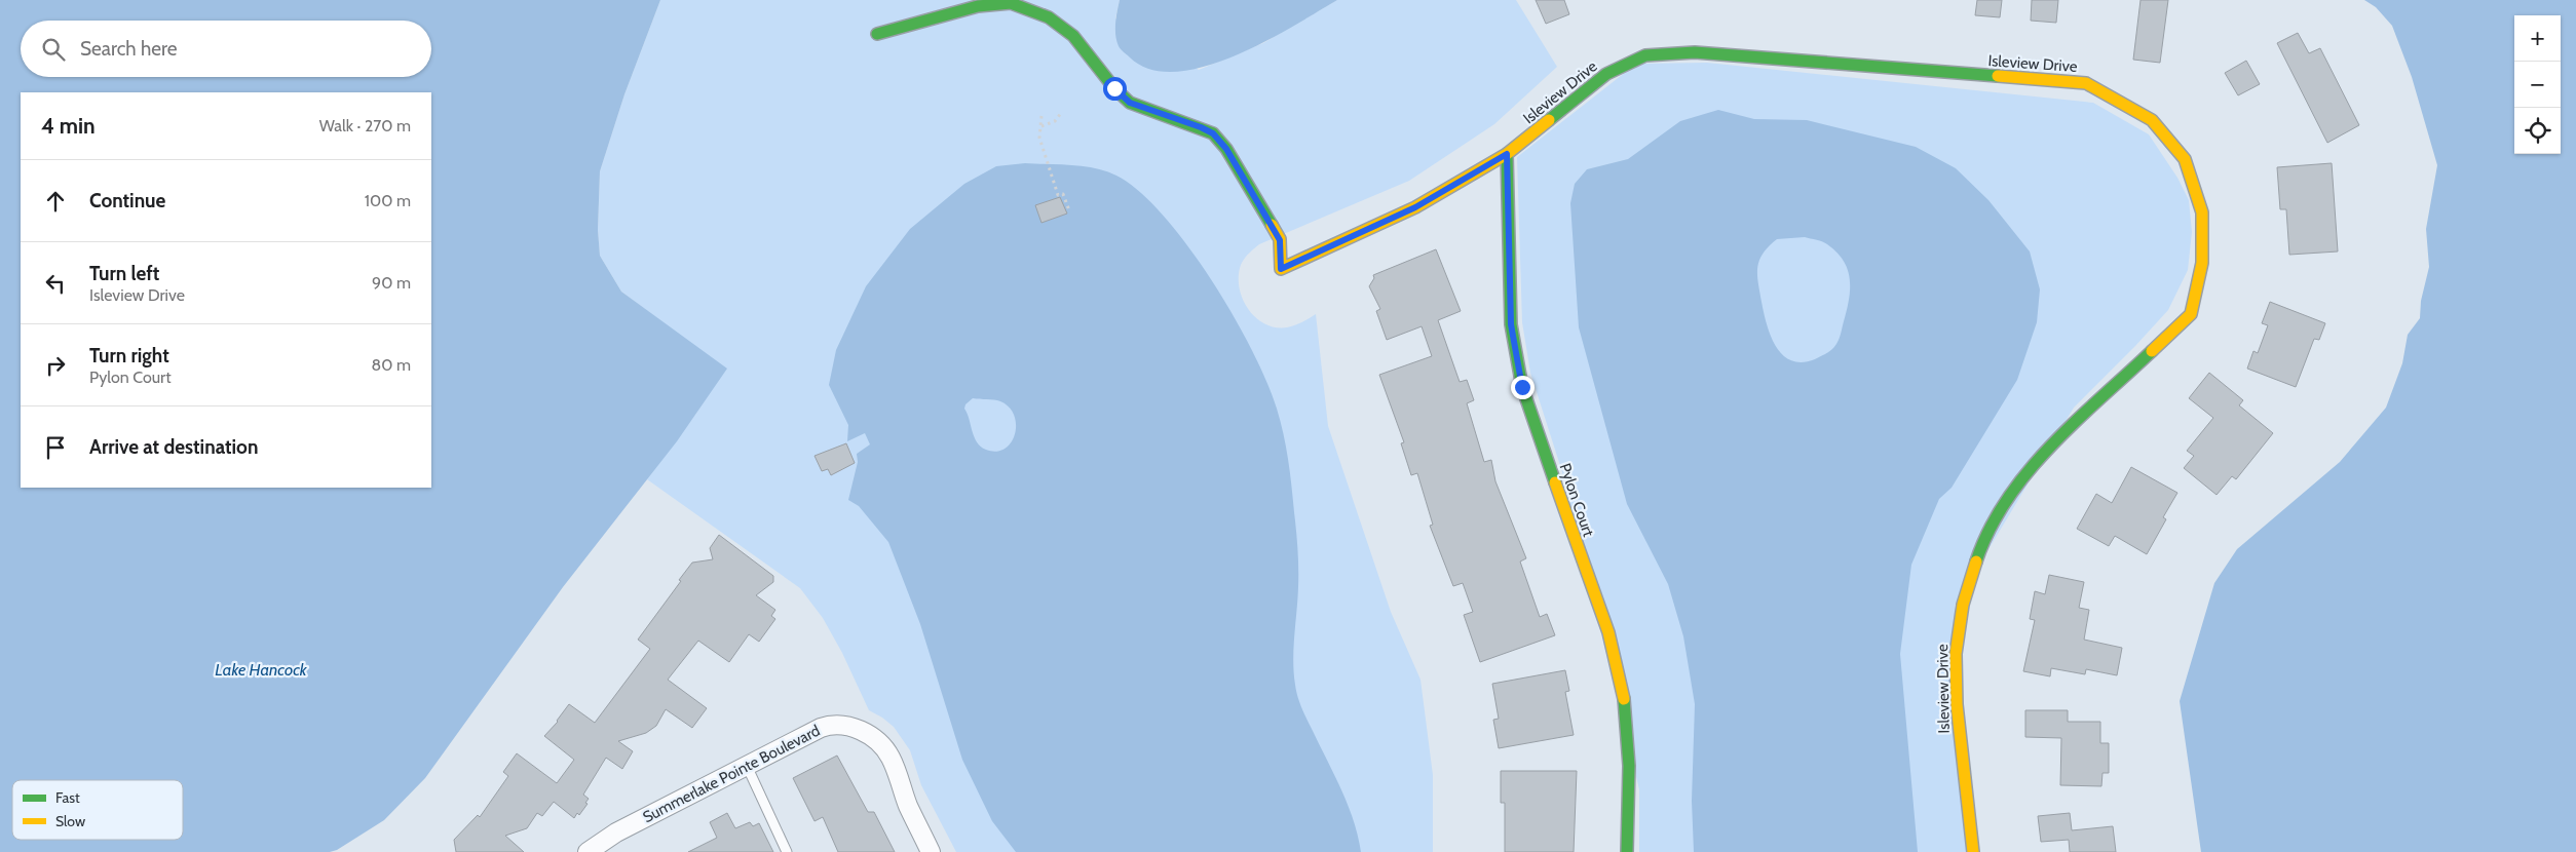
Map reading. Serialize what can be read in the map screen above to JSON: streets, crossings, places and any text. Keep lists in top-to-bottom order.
{
  "streets": {
    "street": ["Isleview Drive", "Pylon Court", "Summerlake Pointe Boulevard"]
  },
  "crossings": [
    ["Isleview Drive", "Pylon Court"]
  ],
  "water": ["Lake Hancock"],
  "legend": ["Fast", "Slow"],
  "page": {
    "map_buttons": ["+", "−"],
    "search": "Search here",
    "heading": ["4 min", "Walk · 270 m"],
    "list": [
      ["Continue", "100 m"],
      ["Turn left", "Isleview Drive", "90 m"],
      ["Turn right", "Pylon Court", "80 m"],
      "Arrive at destination"
    ]
  }
}
